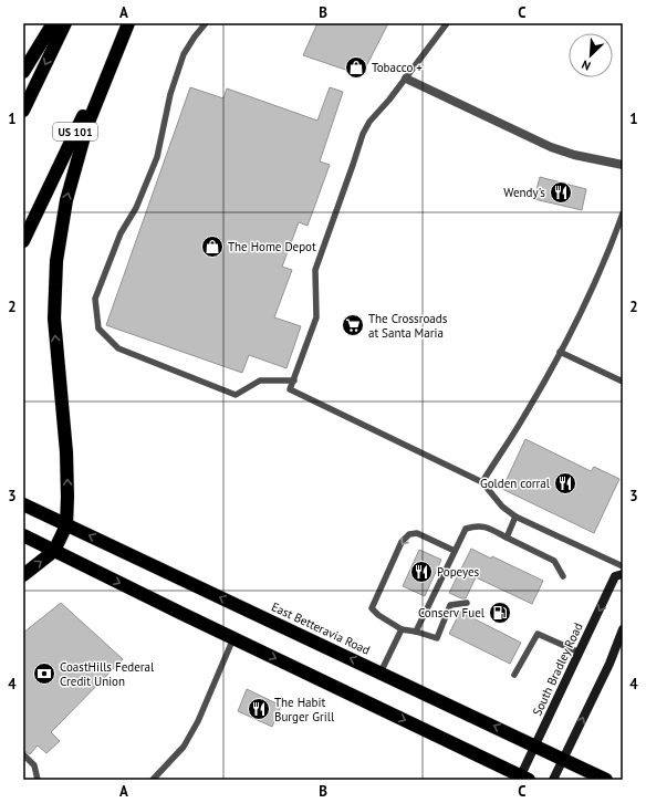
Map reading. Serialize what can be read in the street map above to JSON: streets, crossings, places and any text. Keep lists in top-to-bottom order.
{
  "streets": {
    "highway": ["US 101", "East Betteravia Road"],
    "street": ["South Bradley Road"]
  },
  "crossings": [
    ["East Betteravia Road", "South Bradley Road"]
  ],
  "places": {
    "shop": ["Tobacco +", "The Home Depot"],
    "restaurant": [
      "Wendy's",
      "Golden corral",
      "Popeyes",
      "The Habit Burger Grill"
    ],
    "supermarket": ["The Crossroads at Santa Maria"],
    "fuel station": ["Conserv Fuel"],
    "bank": ["CoastHills Federal Credit Union"]
  },
  "north": "bottom left",
  "grid": {
    "columns": ["A", "B", "C"],
    "rows": [
      "1",
      "2",
      "3",
      "4"
    ]
  }
}
